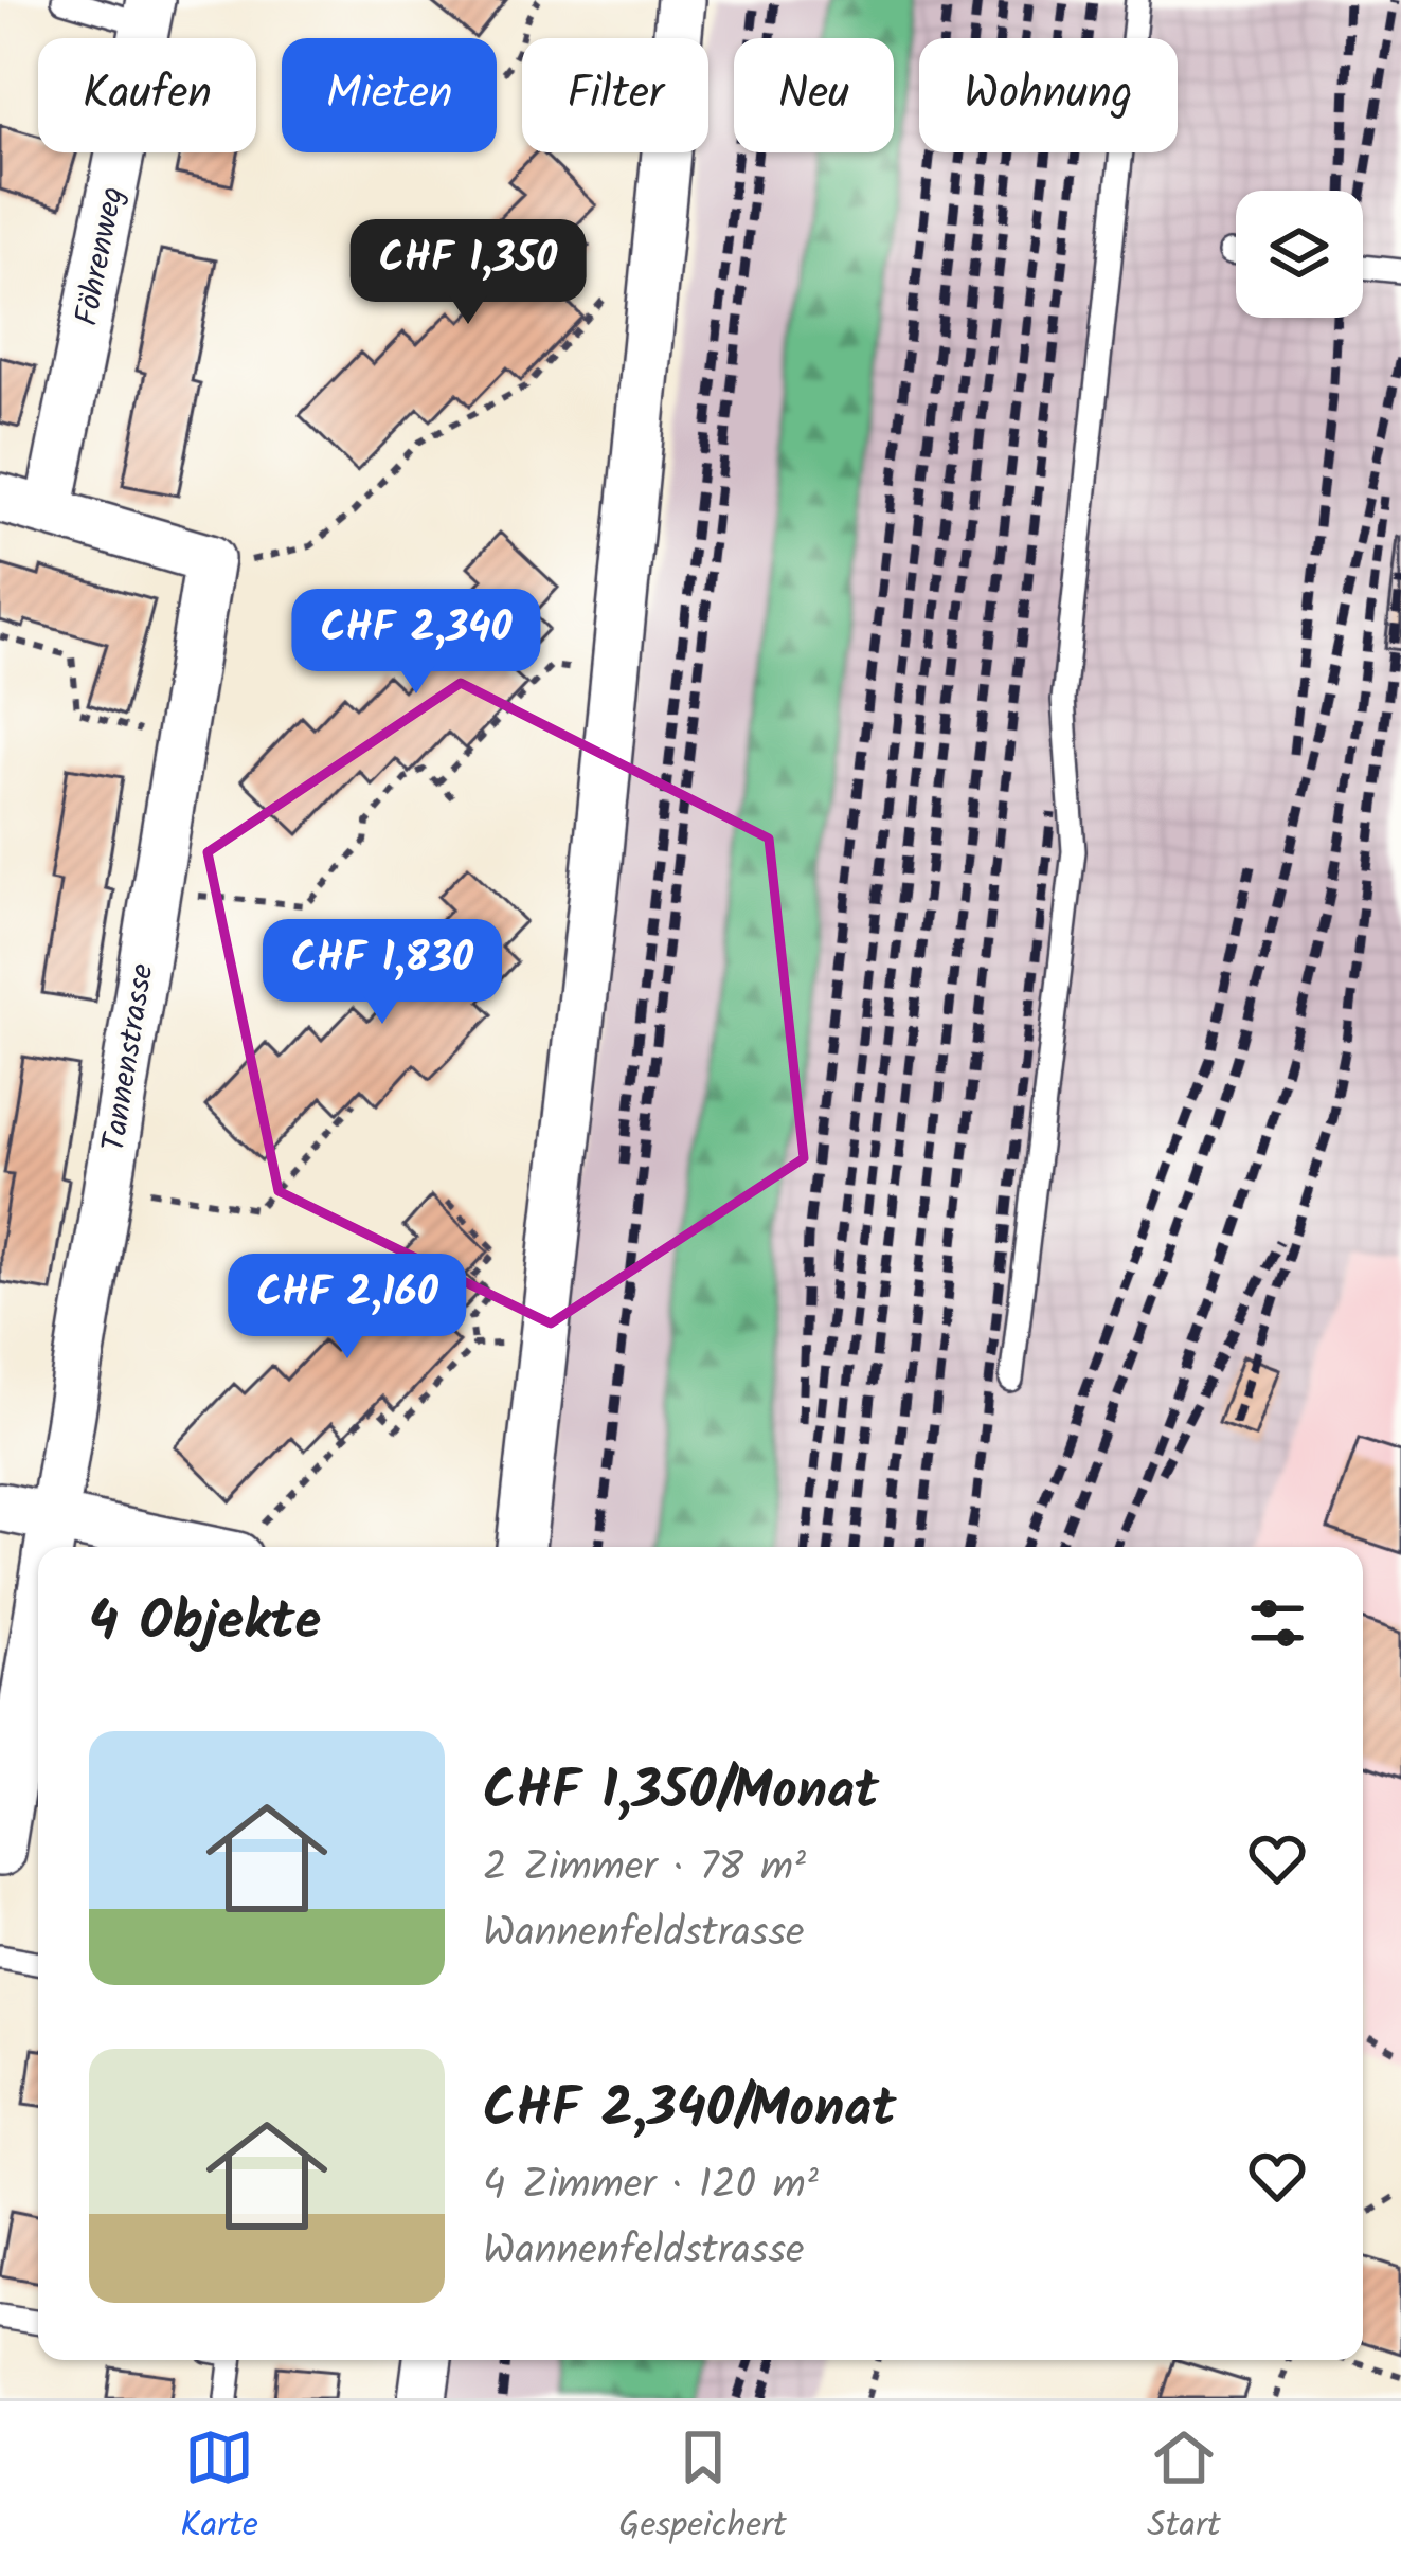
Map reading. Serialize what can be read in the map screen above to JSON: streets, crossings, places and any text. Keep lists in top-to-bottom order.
{
  "streets": {
    "street": ["Föhrenweg", "Tannenstrasse"]
  },
  "page": {
    "chip": [
      "Kaufen",
      "Mieten",
      "Filter",
      "Neu",
      "Wohnung"
    ],
    "price": [
      "CHF 1,350",
      "CHF 2,340",
      "CHF 1,830",
      "CHF 2,160"
    ],
    "heading": "4 Objekte",
    "list": [
      {
        "name": "CHF 1,350/Monat",
        "note": "2 Zimmer · 78 m² · Wannenfeldstrasse"
      },
      {
        "name": "CHF 2,340/Monat",
        "note": "4 Zimmer · 120 m² · Wannenfeldstrasse"
      }
    ],
    "tabs": ["Karte", "Gespeichert", "Start"]
  }
}
